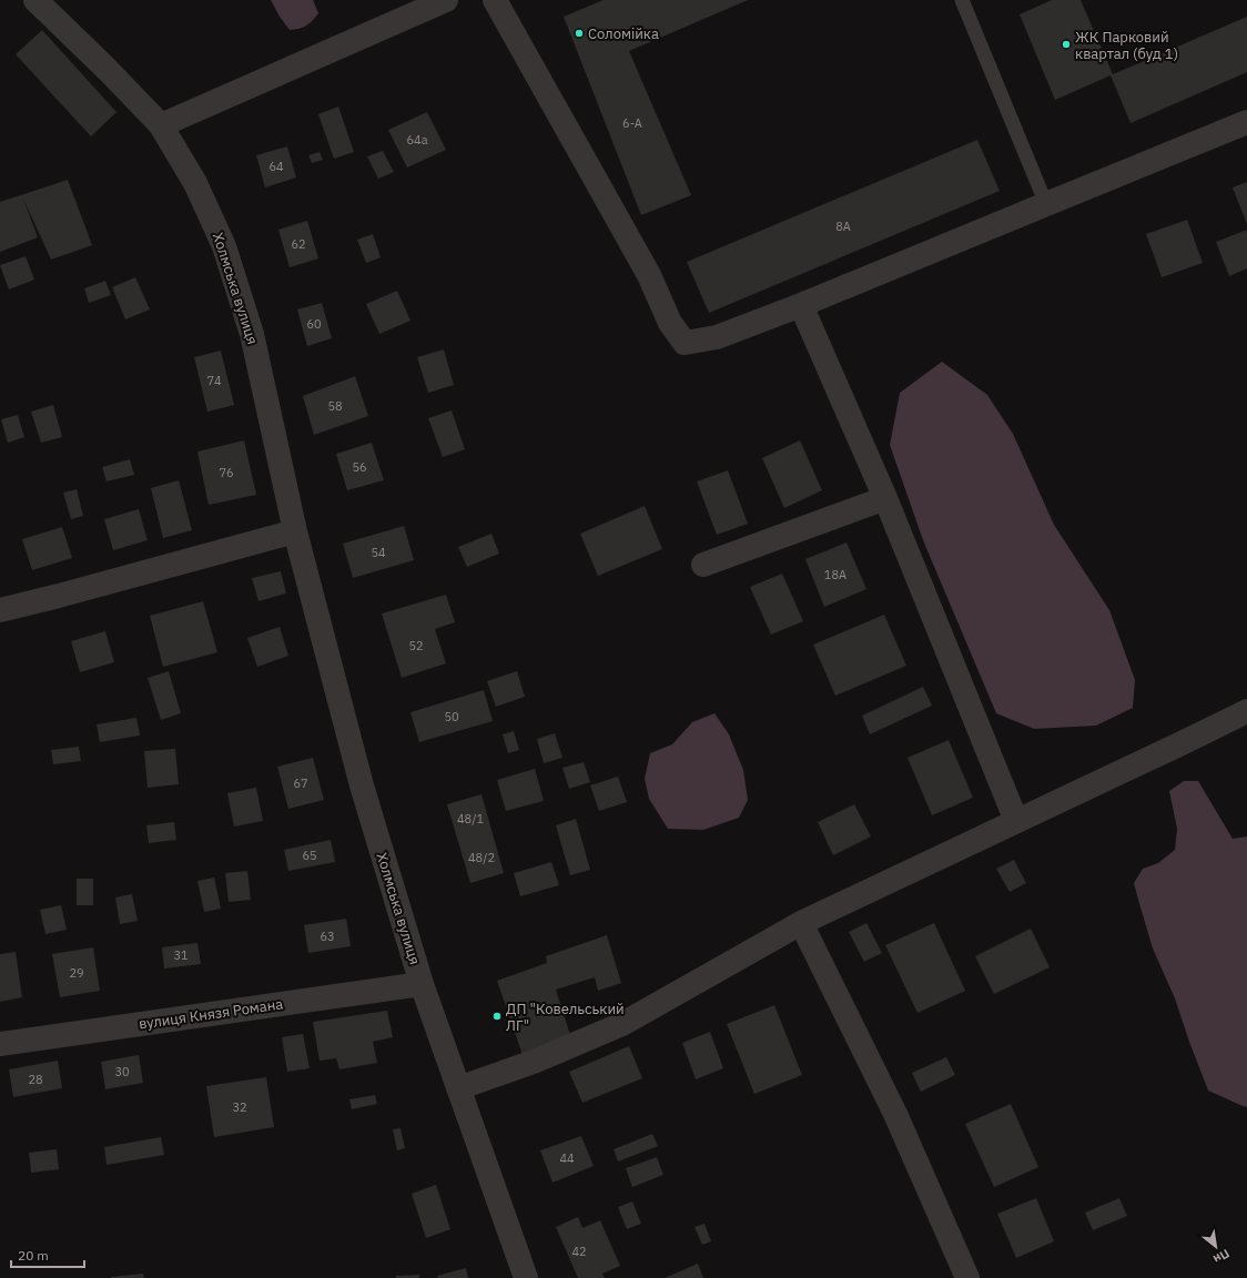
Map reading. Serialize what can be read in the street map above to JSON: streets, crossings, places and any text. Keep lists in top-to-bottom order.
{
  "streets": {
    "street": ["Холмська вулиця", "вулиця Князя Романа"]
  },
  "crossings": [
    ["Холмська вулиця", "вулиця Князя Романа"]
  ],
  "places": ["Соломійка", "ЖК Парковий квартал (буд 1)", "ДП \"Ковельський ЛГ\""],
  "house_numbers": [
    "6-А",
    "64а",
    "64",
    "8А",
    "62",
    "60",
    "74",
    "58",
    "56",
    "76",
    "54",
    "18А",
    "52",
    "50",
    "67",
    "48/1",
    "65",
    "48/2",
    "63",
    "31",
    "29",
    "30",
    "28",
    "32",
    "44",
    "42"
  ],
  "scale_bar": "20 m",
  "north": "bottom right"
}
